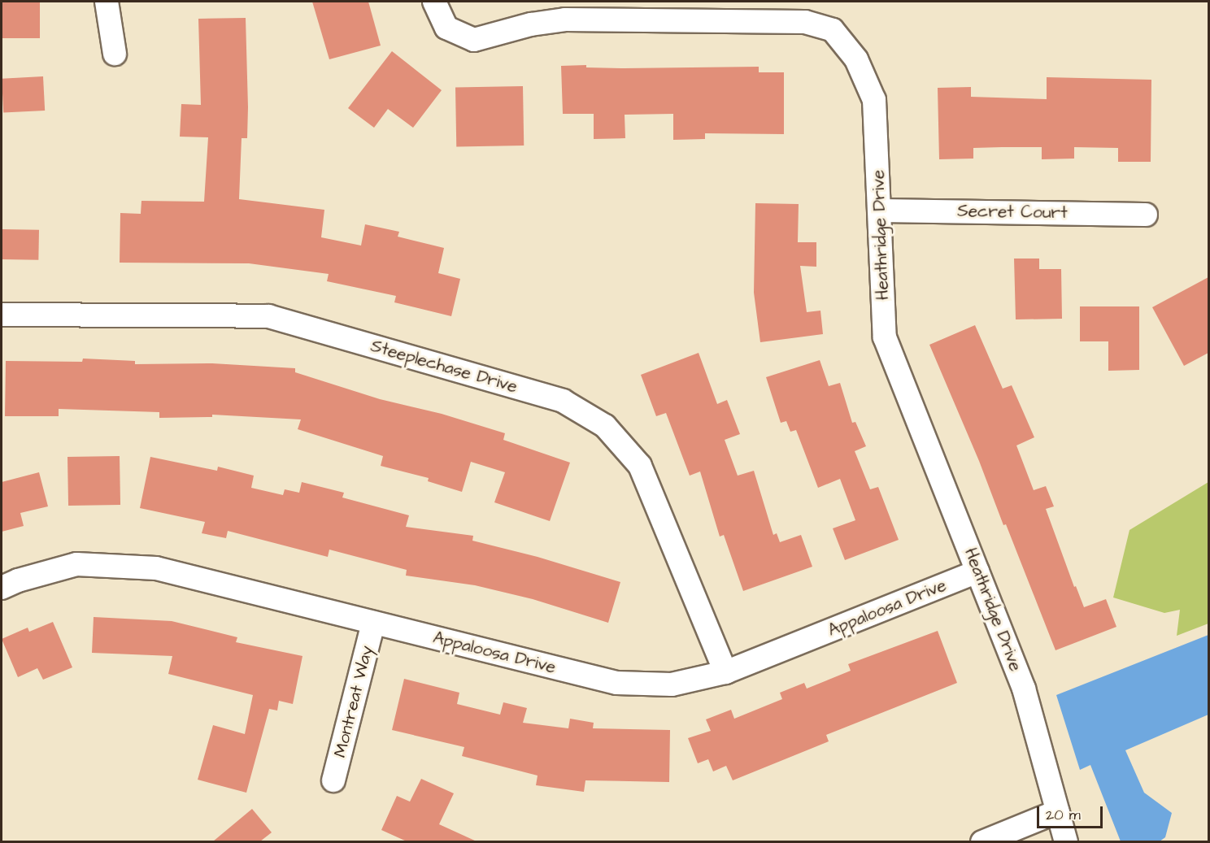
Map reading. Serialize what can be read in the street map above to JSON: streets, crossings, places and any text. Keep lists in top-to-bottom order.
{
  "streets": {
    "street": [
      "Secret Court",
      "Heathridge Drive",
      "Steeplechase Drive",
      "Appaloosa Drive",
      "Montreat Way"
    ]
  },
  "crossings": [
    ["Secret Court", "Heathridge Drive"],
    ["Heathridge Drive", "Appaloosa Drive"],
    ["Steeplechase Drive", "Appaloosa Drive"],
    ["Appaloosa Drive", "Montreat Way"]
  ],
  "scale_bar": "20 m"
}
